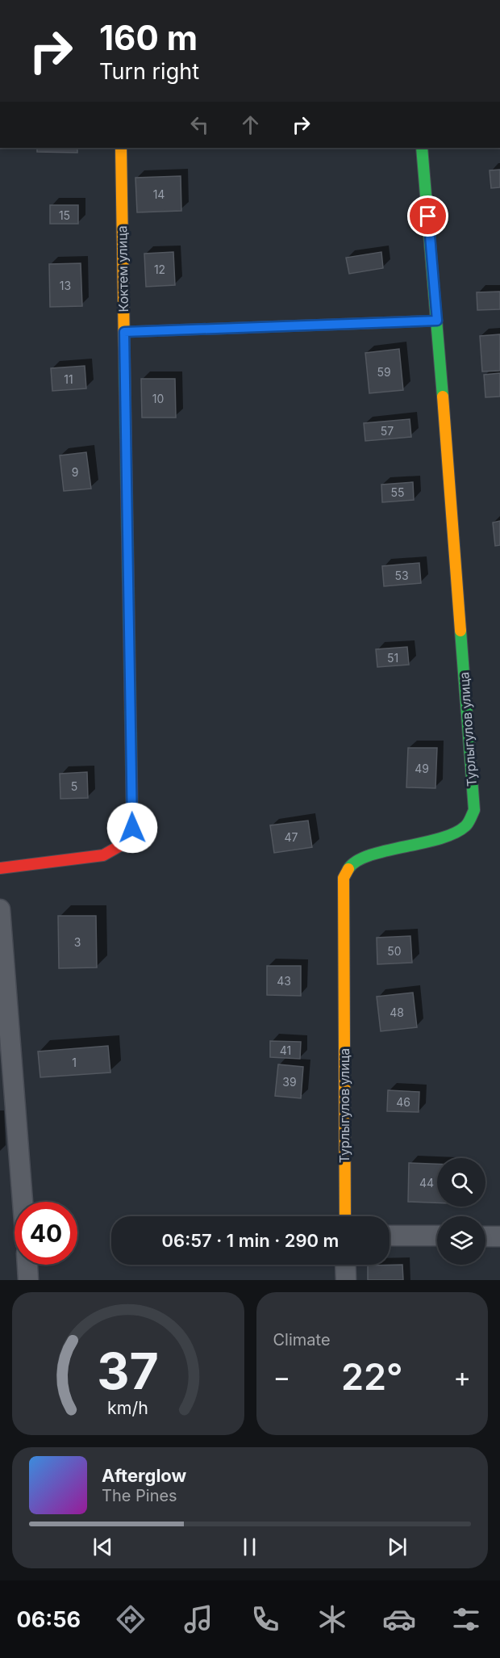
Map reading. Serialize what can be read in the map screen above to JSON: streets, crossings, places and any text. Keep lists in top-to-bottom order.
{
  "streets": {
    "street": ["Коктем улица", "Турлыгулов улица"]
  },
  "house_numbers": [
    "14",
    "15",
    "12",
    "13",
    "59",
    "11",
    "10",
    "57",
    "9",
    "55",
    "53",
    "51",
    "49",
    "5",
    "47",
    "3",
    "50",
    "43",
    "48",
    "41",
    "1",
    "39",
    "46",
    "44"
  ],
  "page": {
    "turn": ["160 m", "Turn right"],
    "limit": "40",
    "trip": "06:57 · 1 min · 290 m",
    "tile": "Climate",
    "heat": ["−", "22°", "+"],
    "song": ["Afterglow", "The Pines"],
    "tabs": "06:56",
    "gauge": ["37", "km/h"]
  }
}
